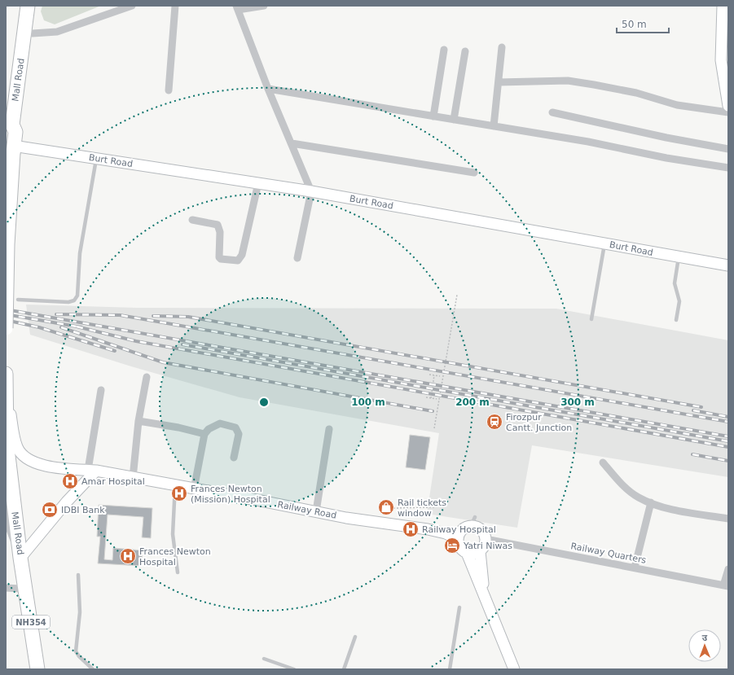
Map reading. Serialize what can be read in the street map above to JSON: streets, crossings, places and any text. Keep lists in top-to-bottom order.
{
  "streets": {
    "highway": ["Mall Road", "NH354"],
    "street": ["Burt Road", "Railway Road", "Railway Quarters"]
  },
  "crossings": [
    ["Mall Road", "Burt Road"],
    ["Mall Road", "Railway Road"],
    ["Railway Road", "Railway Quarters"]
  ],
  "places": {
    "station": ["Firozpur Cantt. Junction"],
    "hospital": [
      "Amar Hospital",
      "Frances Newton (Mission) Hospital",
      "Railway Hospital",
      "Frances Newton Hospital"
    ],
    "shop": ["Rail tickets window"],
    "bank": ["IDBI Bank"],
    "hotel": ["Yatri Niwas"]
  },
  "scale_bar": "50 m",
  "north": "top",
  "rings": ["100 m", "200 m", "300 m"]
}
